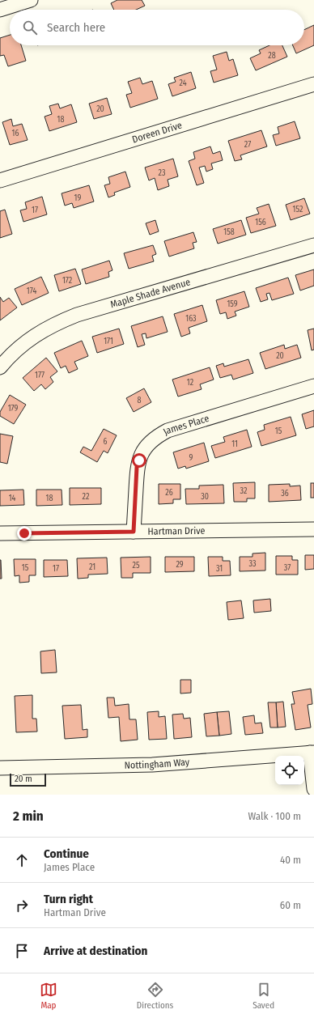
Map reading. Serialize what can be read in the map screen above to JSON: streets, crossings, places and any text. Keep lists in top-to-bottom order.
{
  "streets": {
    "street": [
      "Doreen Drive",
      "Maple Shade Avenue",
      "James Place",
      "Hartman Drive",
      "Nottingham Way"
    ]
  },
  "crossings": [
    ["James Place", "Hartman Drive"]
  ],
  "house_numbers": [
    "28",
    "24",
    "20",
    "18",
    "16",
    "27",
    "23",
    "19",
    "152",
    "17",
    "156",
    "158",
    "172",
    "174",
    "159",
    "163",
    "171",
    "20",
    "177",
    "12",
    "8",
    "179",
    "15",
    "6",
    "11",
    "9",
    "32",
    "26",
    "36",
    "22",
    "30",
    "14",
    "18",
    "33",
    "29",
    "25",
    "21",
    "15",
    "37",
    "17",
    "31"
  ],
  "scale_bar": "20 m",
  "page": {
    "search": "Search here",
    "scale": "20 m",
    "heading": ["2 min", "Walk · 100 m"],
    "list": [
      ["Continue", "James Place", "40 m"],
      ["Turn right", "Hartman Drive", "60 m"],
      "Arrive at destination"
    ],
    "nav": ["Map", "Directions", "Saved"]
  }
}
